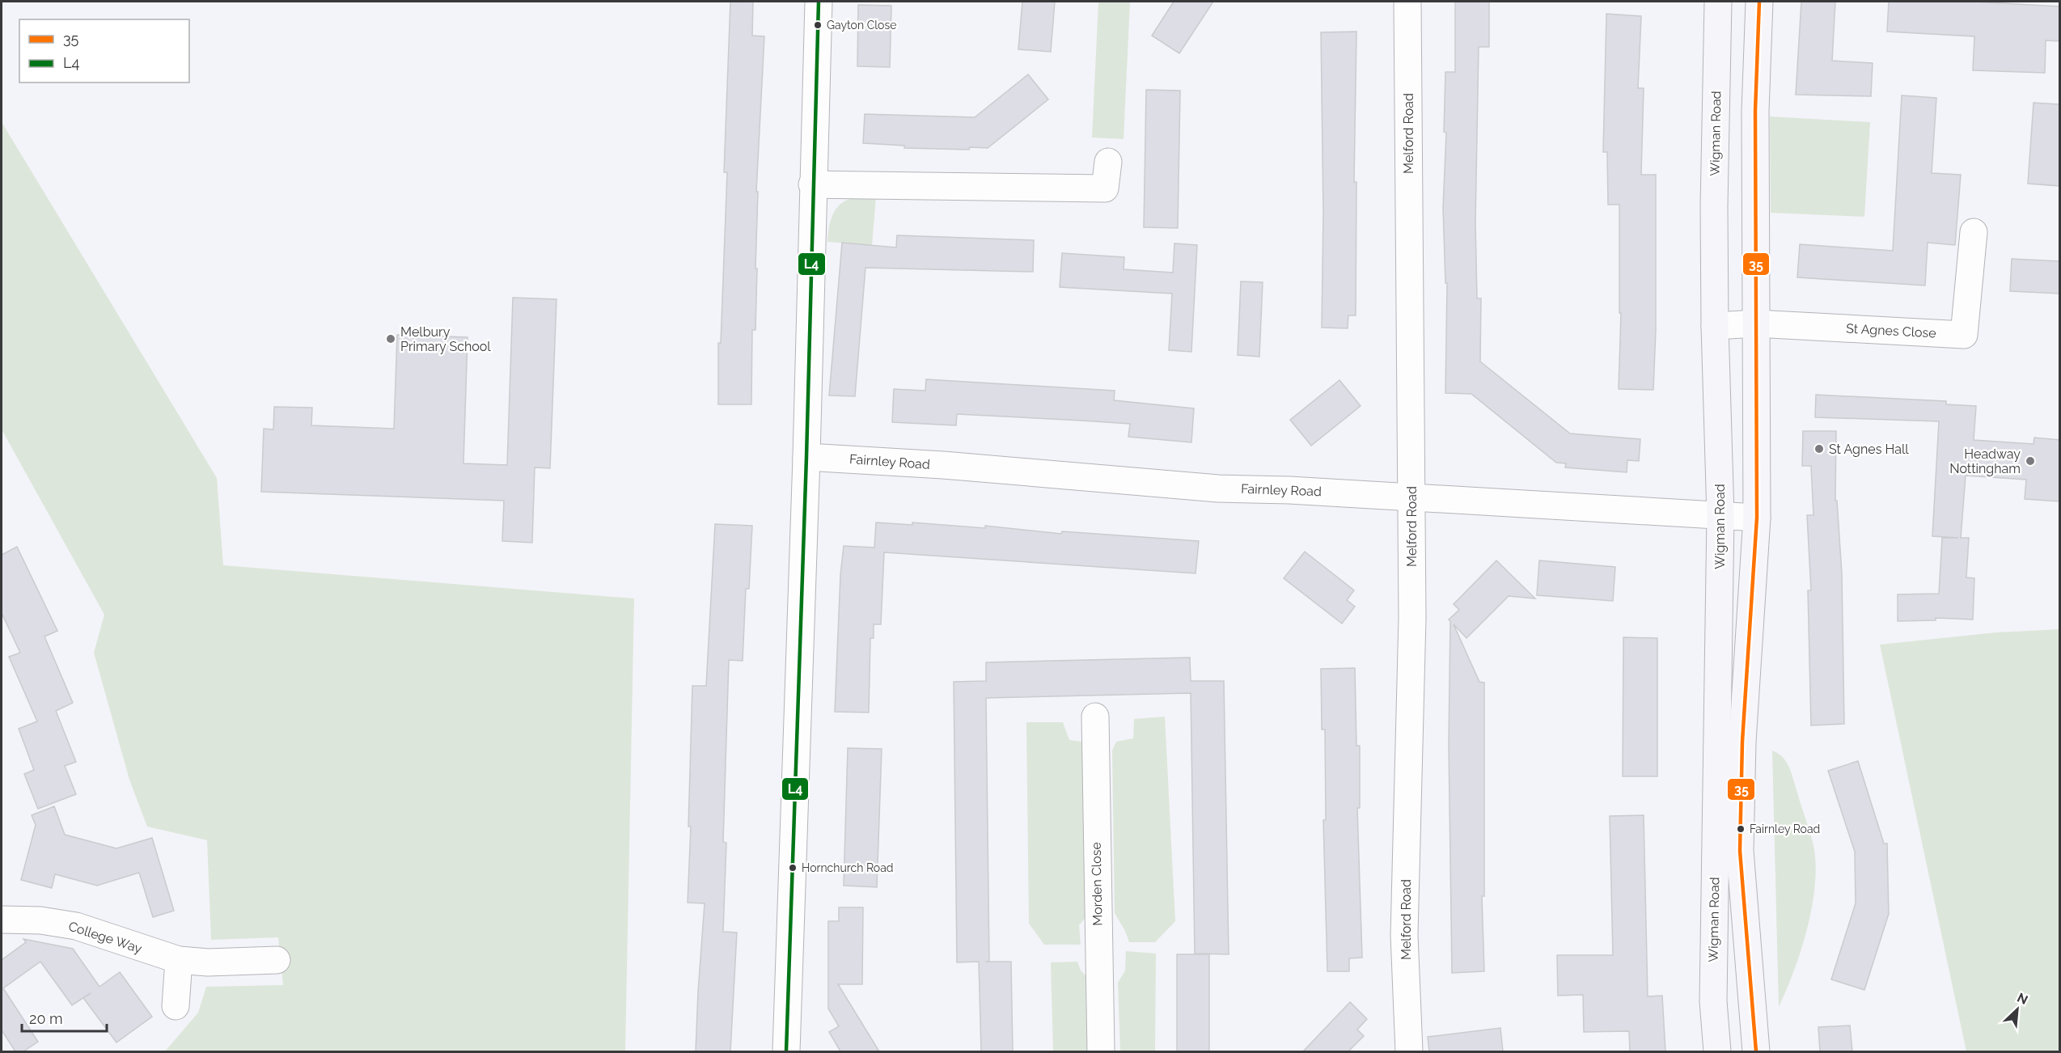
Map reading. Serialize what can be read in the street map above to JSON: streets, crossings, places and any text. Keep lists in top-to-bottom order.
{
  "streets": {
    "street": [
      "Melford Road",
      "Wigman Road",
      "St Agnes Close",
      "Fairnley Road",
      "Morden Close",
      "College Way"
    ]
  },
  "crossings": [
    ["Melford Road", "Fairnley Road"],
    ["Wigman Road", "St Agnes Close"],
    ["Wigman Road", "Fairnley Road"]
  ],
  "places": [
    "Gayton Close",
    "Melbury Primary School",
    "St Agnes Hall",
    "Headway Nottingham",
    "Fairnley Road",
    "Hornchurch Road"
  ],
  "lines": ["transit line 35", "transit line L4"],
  "legend": ["35", "L4"],
  "scale_bar": "20 m",
  "north": "top right"
}
